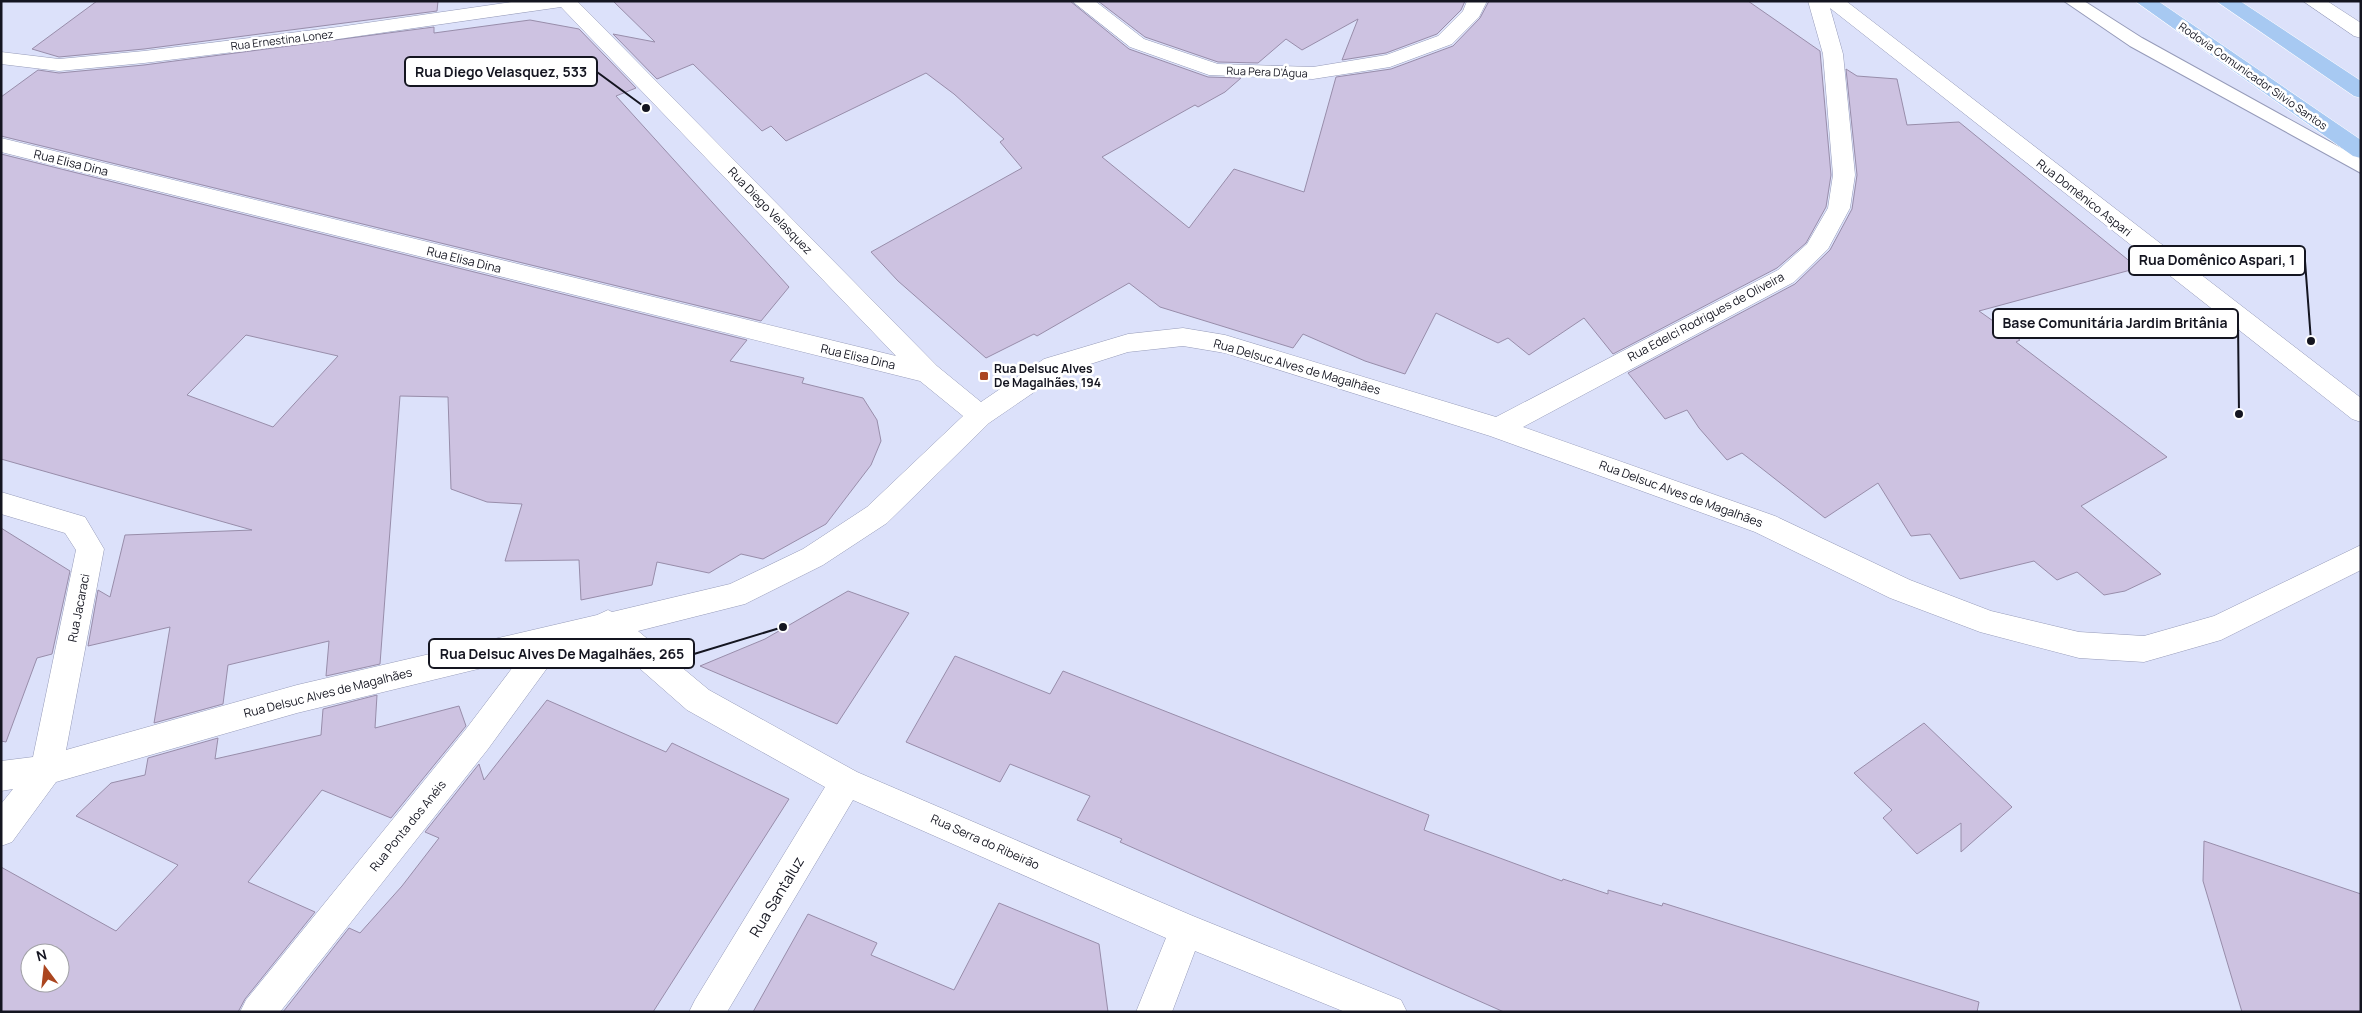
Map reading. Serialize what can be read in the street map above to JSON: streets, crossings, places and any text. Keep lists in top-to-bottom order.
{
  "streets": {
    "highway": ["Rodovia Comunicador Silvio Santos"],
    "street": [
      "Rua Ernestina Lonez",
      "Rua Pera D'Água",
      "Rua Elisa Dina",
      "Rua Domênico Aspari",
      "Rua Diego Velasquez",
      "Rua Edelci Rodrigues de Oliveira",
      "Rua Delsuc Alves de Magalhães",
      "Rua Jacaraci",
      "Rua Ponta dos Anéis",
      "Rua Serra do Ribeirão",
      "Rua Santaluz"
    ]
  },
  "crossings": [
    ["Rua Elisa Dina", "Rua Diego Velasquez"],
    ["Rua Diego Velasquez", "Rua Delsuc Alves de Magalhães"],
    ["Rua Edelci Rodrigues de Oliveira", "Rua Delsuc Alves de Magalhães"],
    ["Rua Delsuc Alves de Magalhães", "Rua Jacaraci"],
    ["Rua Delsuc Alves de Magalhães", "Rua Ponta dos Anéis"],
    ["Rua Delsuc Alves de Magalhães", "Rua Serra do Ribeirão"],
    ["Rua Serra do Ribeirão", "Rua Santaluz"]
  ],
  "places": {
    "other": [
      "Rua Diego Velasquez, 533",
      "Rua Domênico Aspari, 1",
      "Base Comunitária Jardim Britânia",
      "Rua Delsuc Alves De Magalhães, 265"
    ],
    "transit": ["Rua Delsuc Alves De Magalhães, 194"]
  },
  "north": "top"
}
